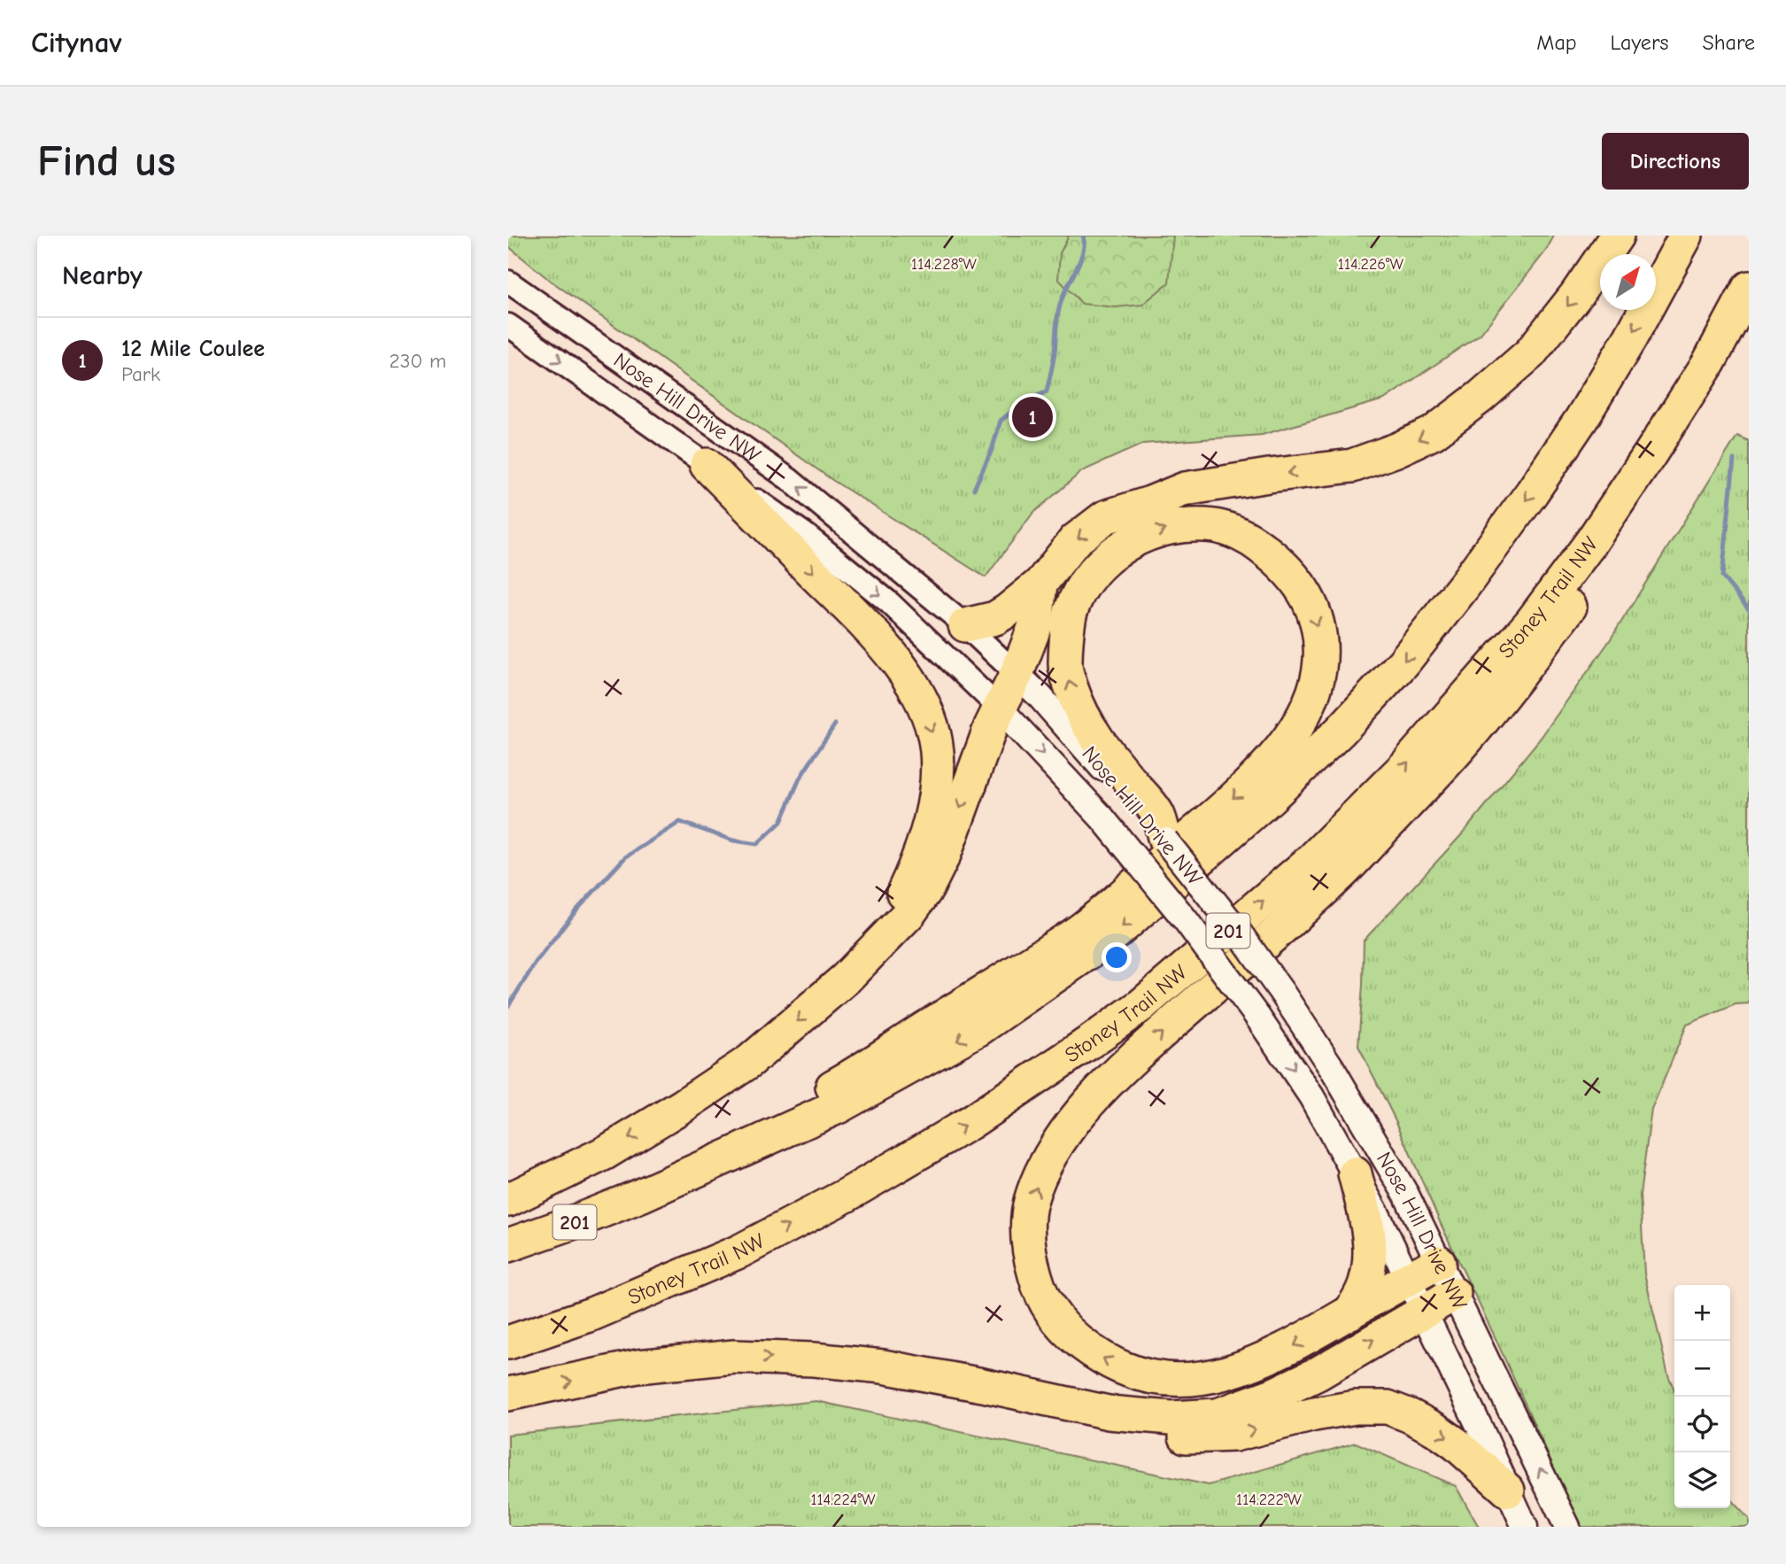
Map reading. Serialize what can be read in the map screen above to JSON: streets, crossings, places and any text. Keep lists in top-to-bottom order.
{
  "streets": {
    "highway": ["Stoney Trail NW", "201"],
    "main road": ["Nose Hill Drive NW"]
  },
  "north": "top right",
  "page": {
    "header": "Citynav",
    "nav": ["Map", "Layers", "Share"],
    "buttons": "Directions",
    "title": "Find us",
    "heading": "Nearby",
    "list": [
      {
        "mark": "1",
        "name": "12 Mile Coulee",
        "note": "Park",
        "value": "230 m"
      }
    ],
    "pins": "1",
    "map_buttons": ["+", "−"]
  },
  "coordinates": [
    "114.228°W",
    "114.226°W",
    "114.224°W",
    "114.222°W"
  ]
}
